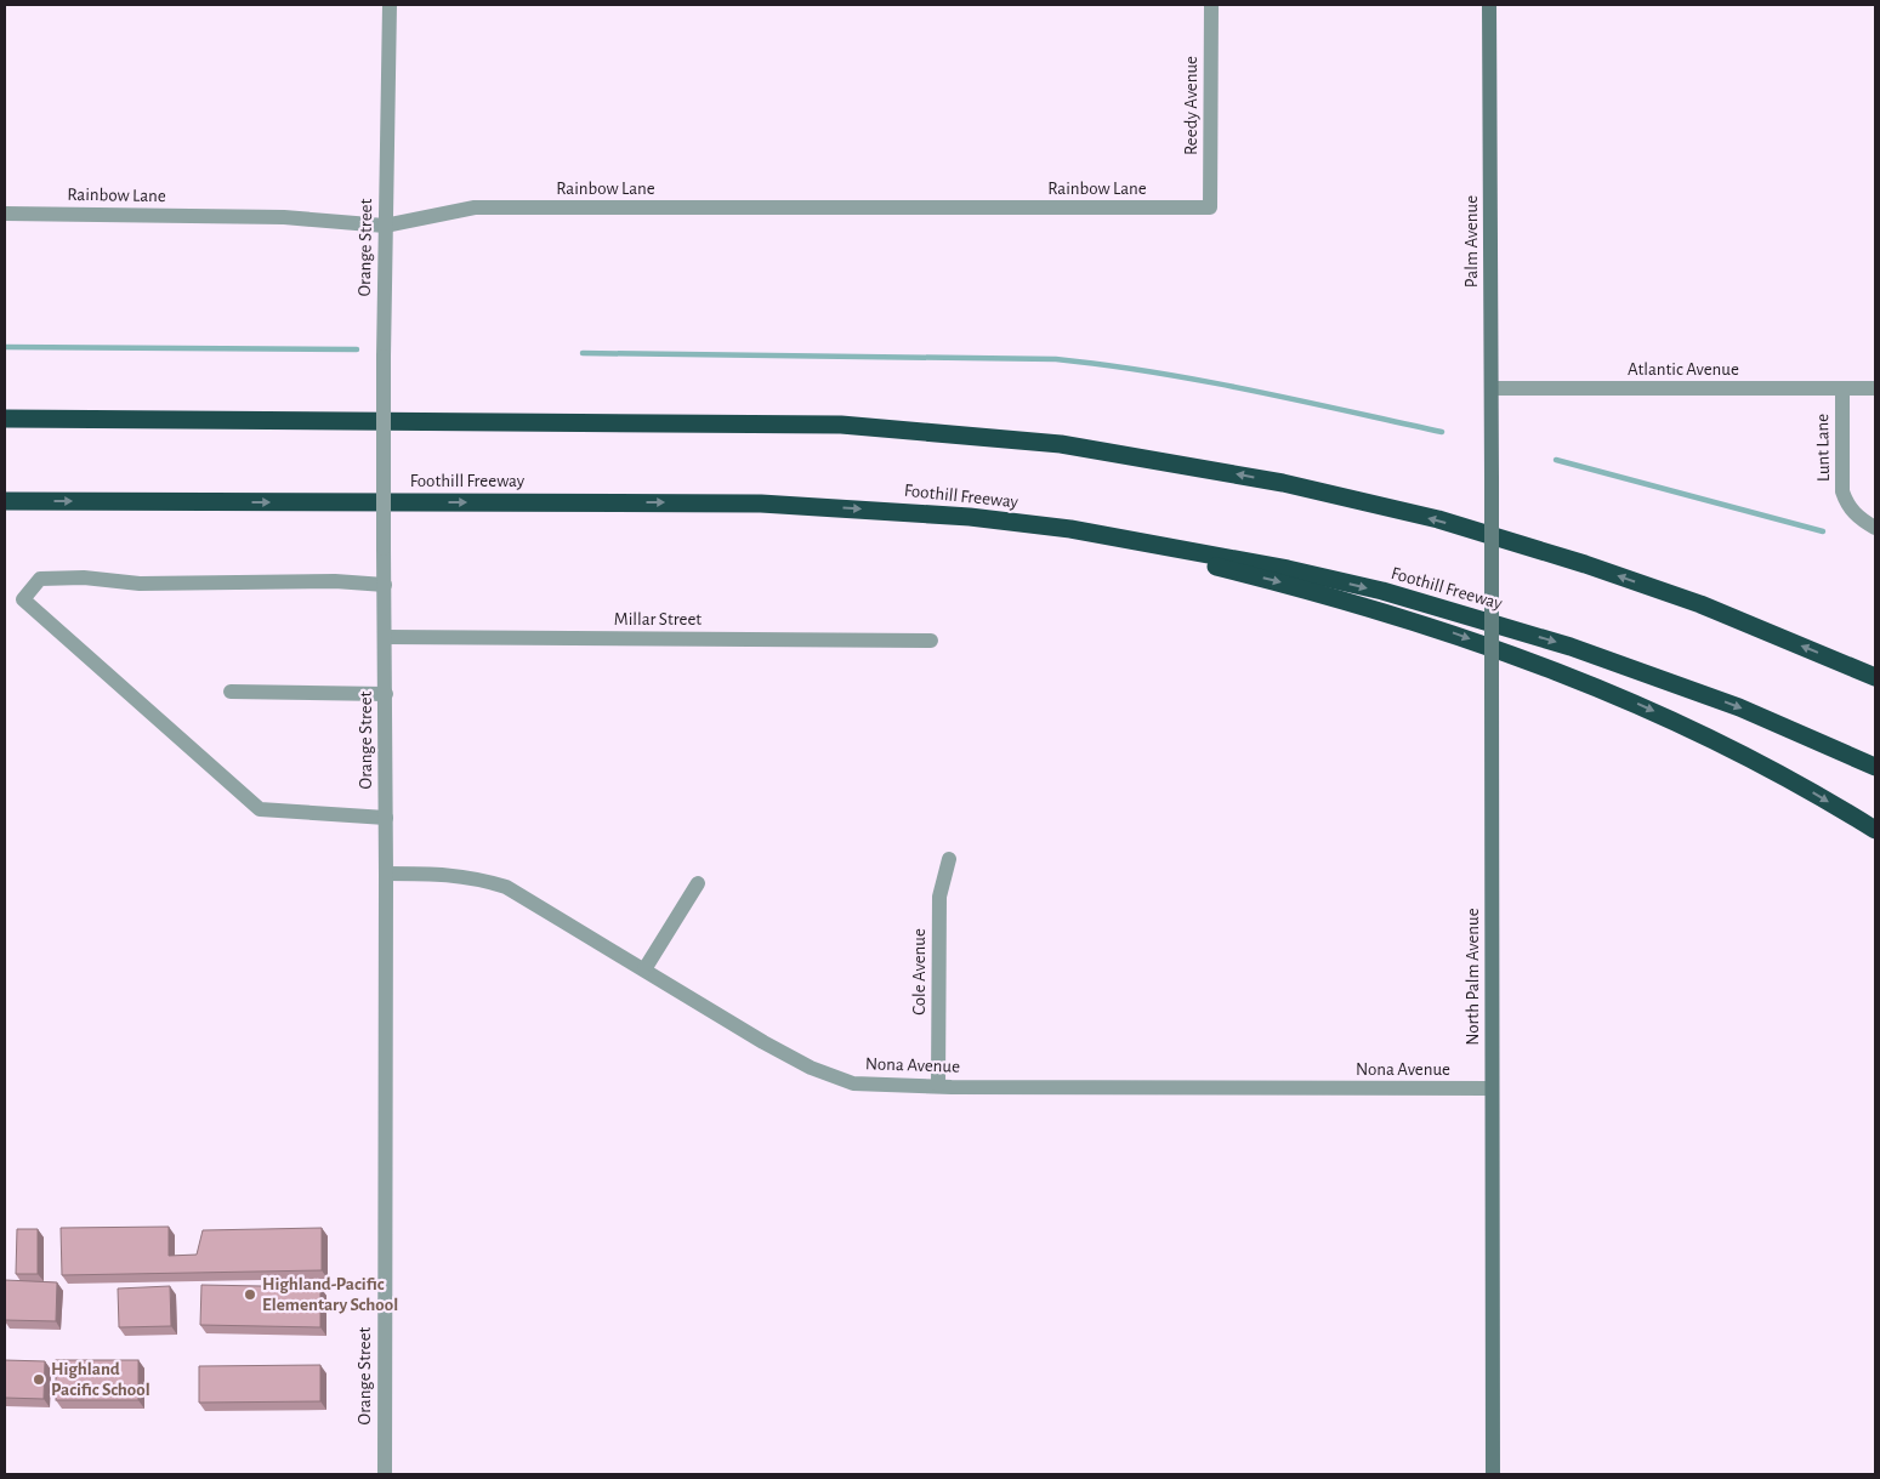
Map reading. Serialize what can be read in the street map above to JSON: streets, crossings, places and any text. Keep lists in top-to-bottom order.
{
  "streets": {
    "highway": ["Foothill Freeway"],
    "main road": ["Palm Avenue", "North Palm Avenue"],
    "street": [
      "Reedy Avenue",
      "Rainbow Lane",
      "Orange Street",
      "Atlantic Avenue",
      "Lunt Lane",
      "Millar Street",
      "Cole Avenue",
      "Nona Avenue"
    ]
  },
  "crossings": [
    ["Reedy Avenue", "Rainbow Lane"],
    ["Rainbow Lane", "Orange Street"],
    ["Palm Avenue", "Atlantic Avenue"],
    ["Palm Avenue", "North Palm Avenue"],
    ["Orange Street", "Millar Street"],
    ["Orange Street", "Nona Avenue"],
    ["Atlantic Avenue", "Lunt Lane"],
    ["Cole Avenue", "Nona Avenue"],
    ["North Palm Avenue", "Nona Avenue"]
  ],
  "places": ["Highland-Pacific Elementary School", "Highland Pacific School"]
}
